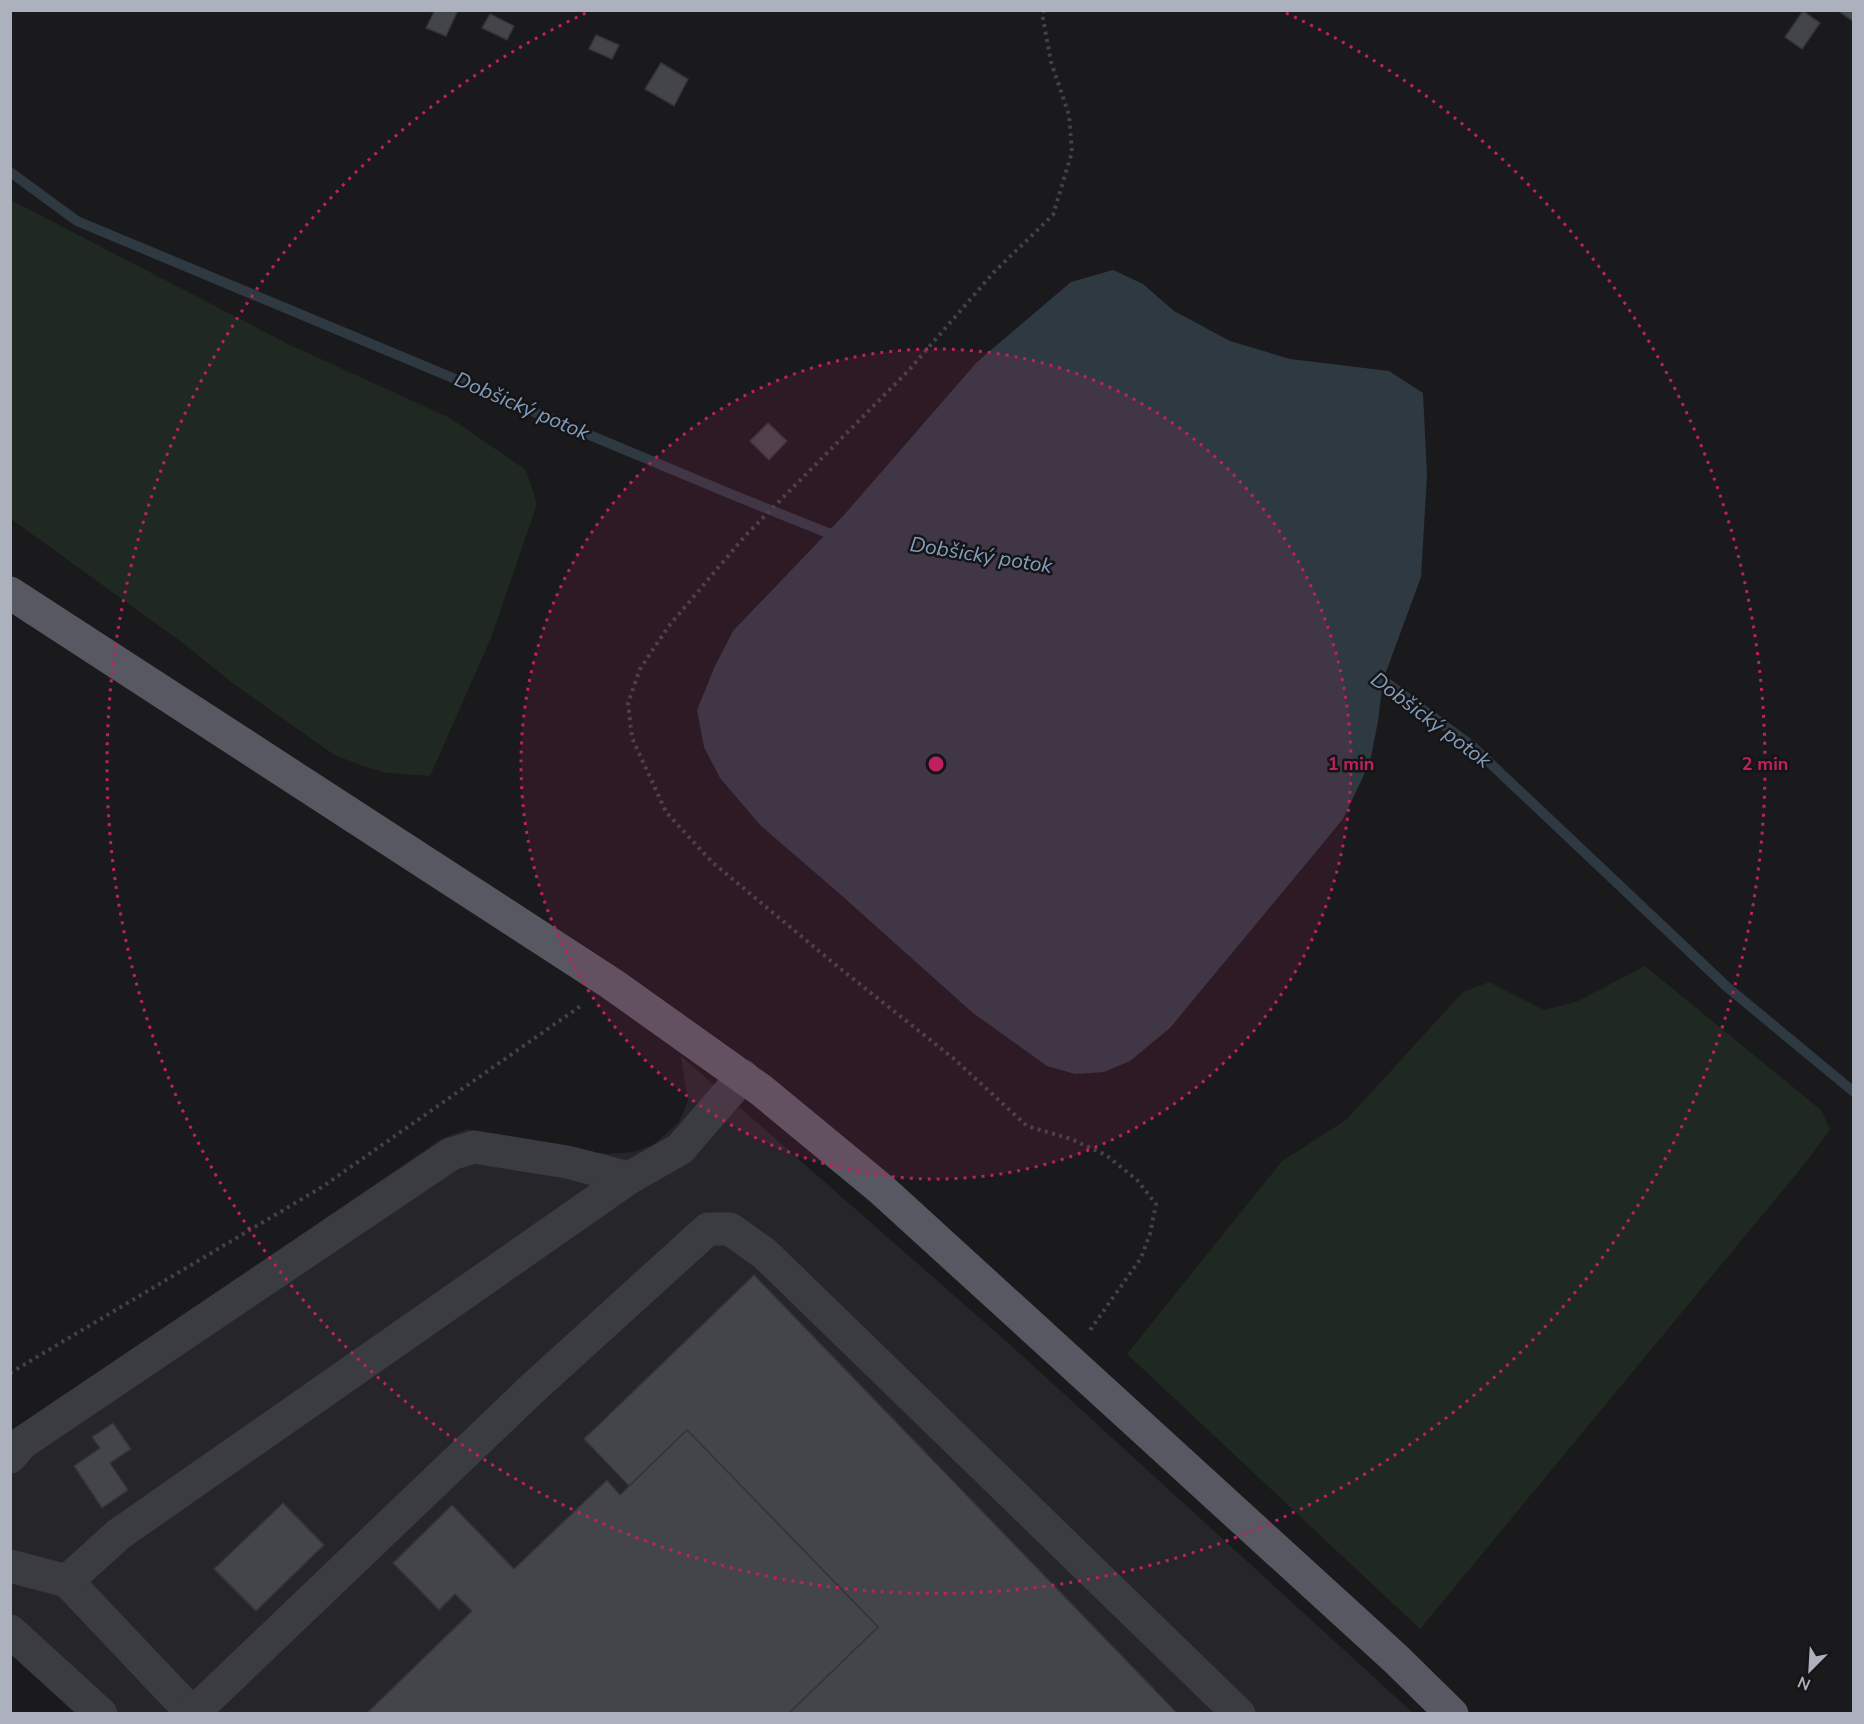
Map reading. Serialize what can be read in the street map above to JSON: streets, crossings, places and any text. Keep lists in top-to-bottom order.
{
  "water": ["Dobšický potok"],
  "north": "bottom left",
  "rings": ["1 min", "2 min"]
}
